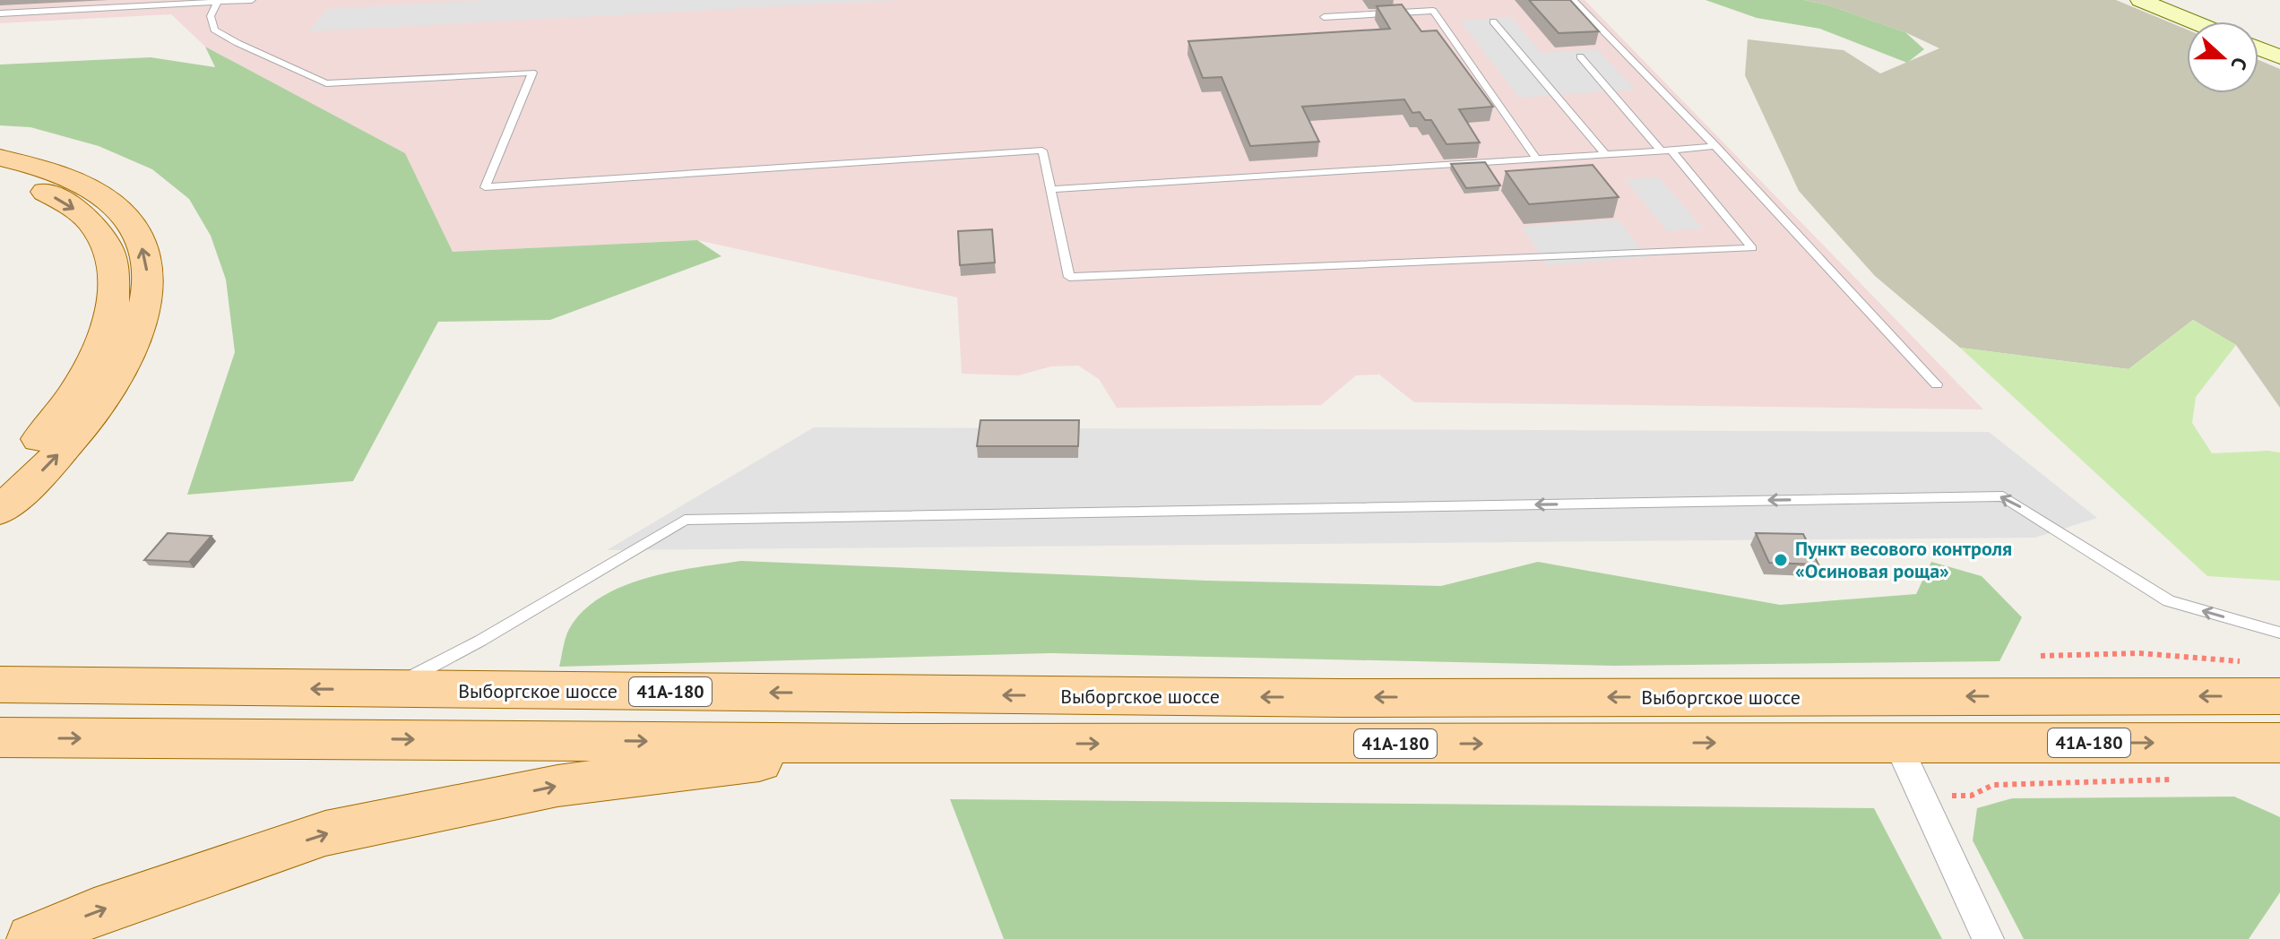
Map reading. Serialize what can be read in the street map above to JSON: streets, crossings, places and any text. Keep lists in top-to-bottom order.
{
  "streets": {
    "main road": ["Выборгское шоссе", "41А-180"]
  },
  "places": ["Пункт весового контроля «Осиновая роща»"],
  "north": "right"
}
